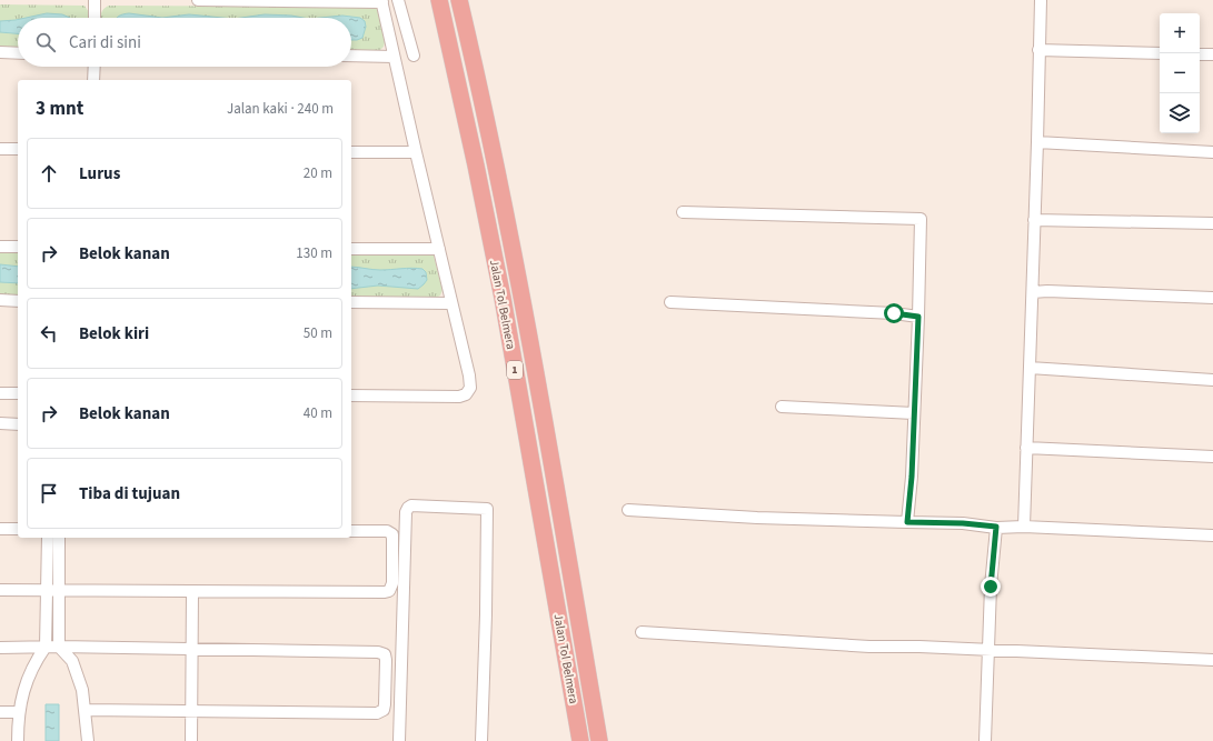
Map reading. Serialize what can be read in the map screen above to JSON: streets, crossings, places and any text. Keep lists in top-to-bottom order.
{
  "streets": {
    "highway": ["Jalan Tol Belmera", "1"]
  },
  "page": {
    "map_buttons": ["+", "−"],
    "search": "Cari di sini",
    "heading": ["3 mnt", "Jalan kaki · 240 m"],
    "list": [
      ["Lurus", "20 m"],
      ["Belok kanan", "130 m"],
      ["Belok kiri", "50 m"],
      ["Belok kanan", "40 m"],
      "Tiba di tujuan"
    ]
  }
}
